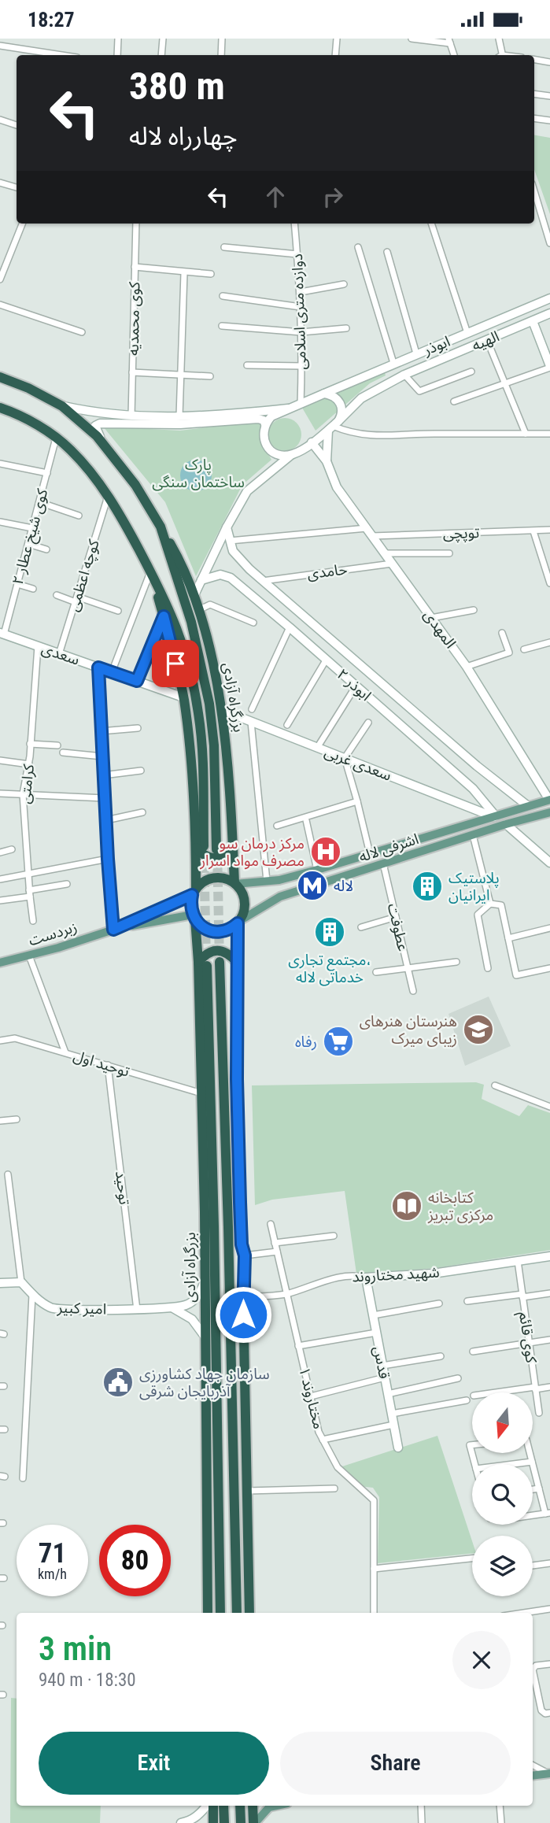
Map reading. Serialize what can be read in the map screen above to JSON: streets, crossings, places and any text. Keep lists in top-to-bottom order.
{
  "streets": {
    "highway": ["بزرگراه آزادی"],
    "main road": ["اشرفی لاله", "زبردست"],
    "street": [
      "دوازده متری اسلامی",
      "کوی محمدیه",
      "الهیه",
      "ابوذر",
      "توپچی",
      "کوی شیخ عطار ۲",
      "حامدی",
      "کوچه اعظمی",
      "المهدی",
      "سعدی",
      "ابوذر ۲",
      "سعدی غربی",
      "کرامتی",
      "عطوفت",
      "توحید اول",
      "توحید",
      "شهید مختاروند",
      "امیر کبیر",
      "کوی قائم",
      "قدس",
      "مختاروند ۱"
    ]
  },
  "crossings": [
    ["دوازده متری اسلامی", "ابوذر"],
    ["الهیه", "المهدی"],
    ["ابوذر", "المهدی"],
    ["توپچی", "المهدی"],
    ["کوی شیخ عطار ۲", "سعدی"],
    ["حامدی", "المهدی"],
    ["کوچه اعظمی", "سعدی"],
    ["المهدی", "اشرفی لاله"],
    ["سعدی", "کرامتی"],
    ["ابوذر ۲", "سعدی غربی"],
    ["ابوذر ۲", "اشرفی لاله"],
    ["بزرگراه آزادی", "سعدی غربی"],
    ["بزرگراه آزادی", "اشرفی لاله"],
    ["بزرگراه آزادی", "زبردست"],
    ["بزرگراه آزادی", "توحید اول"],
    ["سعدی غربی", "اشرفی لاله"],
    ["اشرفی لاله", "عطوفت"],
    ["اشرفی لاله", "زبردست"],
    ["توحید اول", "توحید"],
    ["توحید", "امیر کبیر"],
    ["شهید مختاروند", "کوی قائم"],
    ["شهید مختاروند", "قدس"],
    ["شهید مختاروند", "مختاروند ۱"]
  ],
  "parks": ["پارک ساختمان سنگی"],
  "places": {
    "hospital": ["مرکز درمان سو مصرف مواد اسرار"],
    "metro station": ["لاله"],
    "building": ["پلاستیک ایرانیان", "مجتمع تجاری، خدماتی لاله"],
    "school or university": ["هنرستان هنرهای زیبای میرک"],
    "supermarket": ["رفاه"],
    "library": ["کتابخانه مرکزى تبریز"],
    "public building": ["سازمان جهاد کشاورزی آذربایجان شرقی"]
  },
  "north": "bottom",
  "page": {
    "status": "18:27",
    "turn": ["380 m", "چهارراه لاله"],
    "speed": "71 km/h",
    "limit": "80",
    "heading": ["3 min", "940 m · 18:30"],
    "buttons": ["Exit", "Share"]
  }
}
